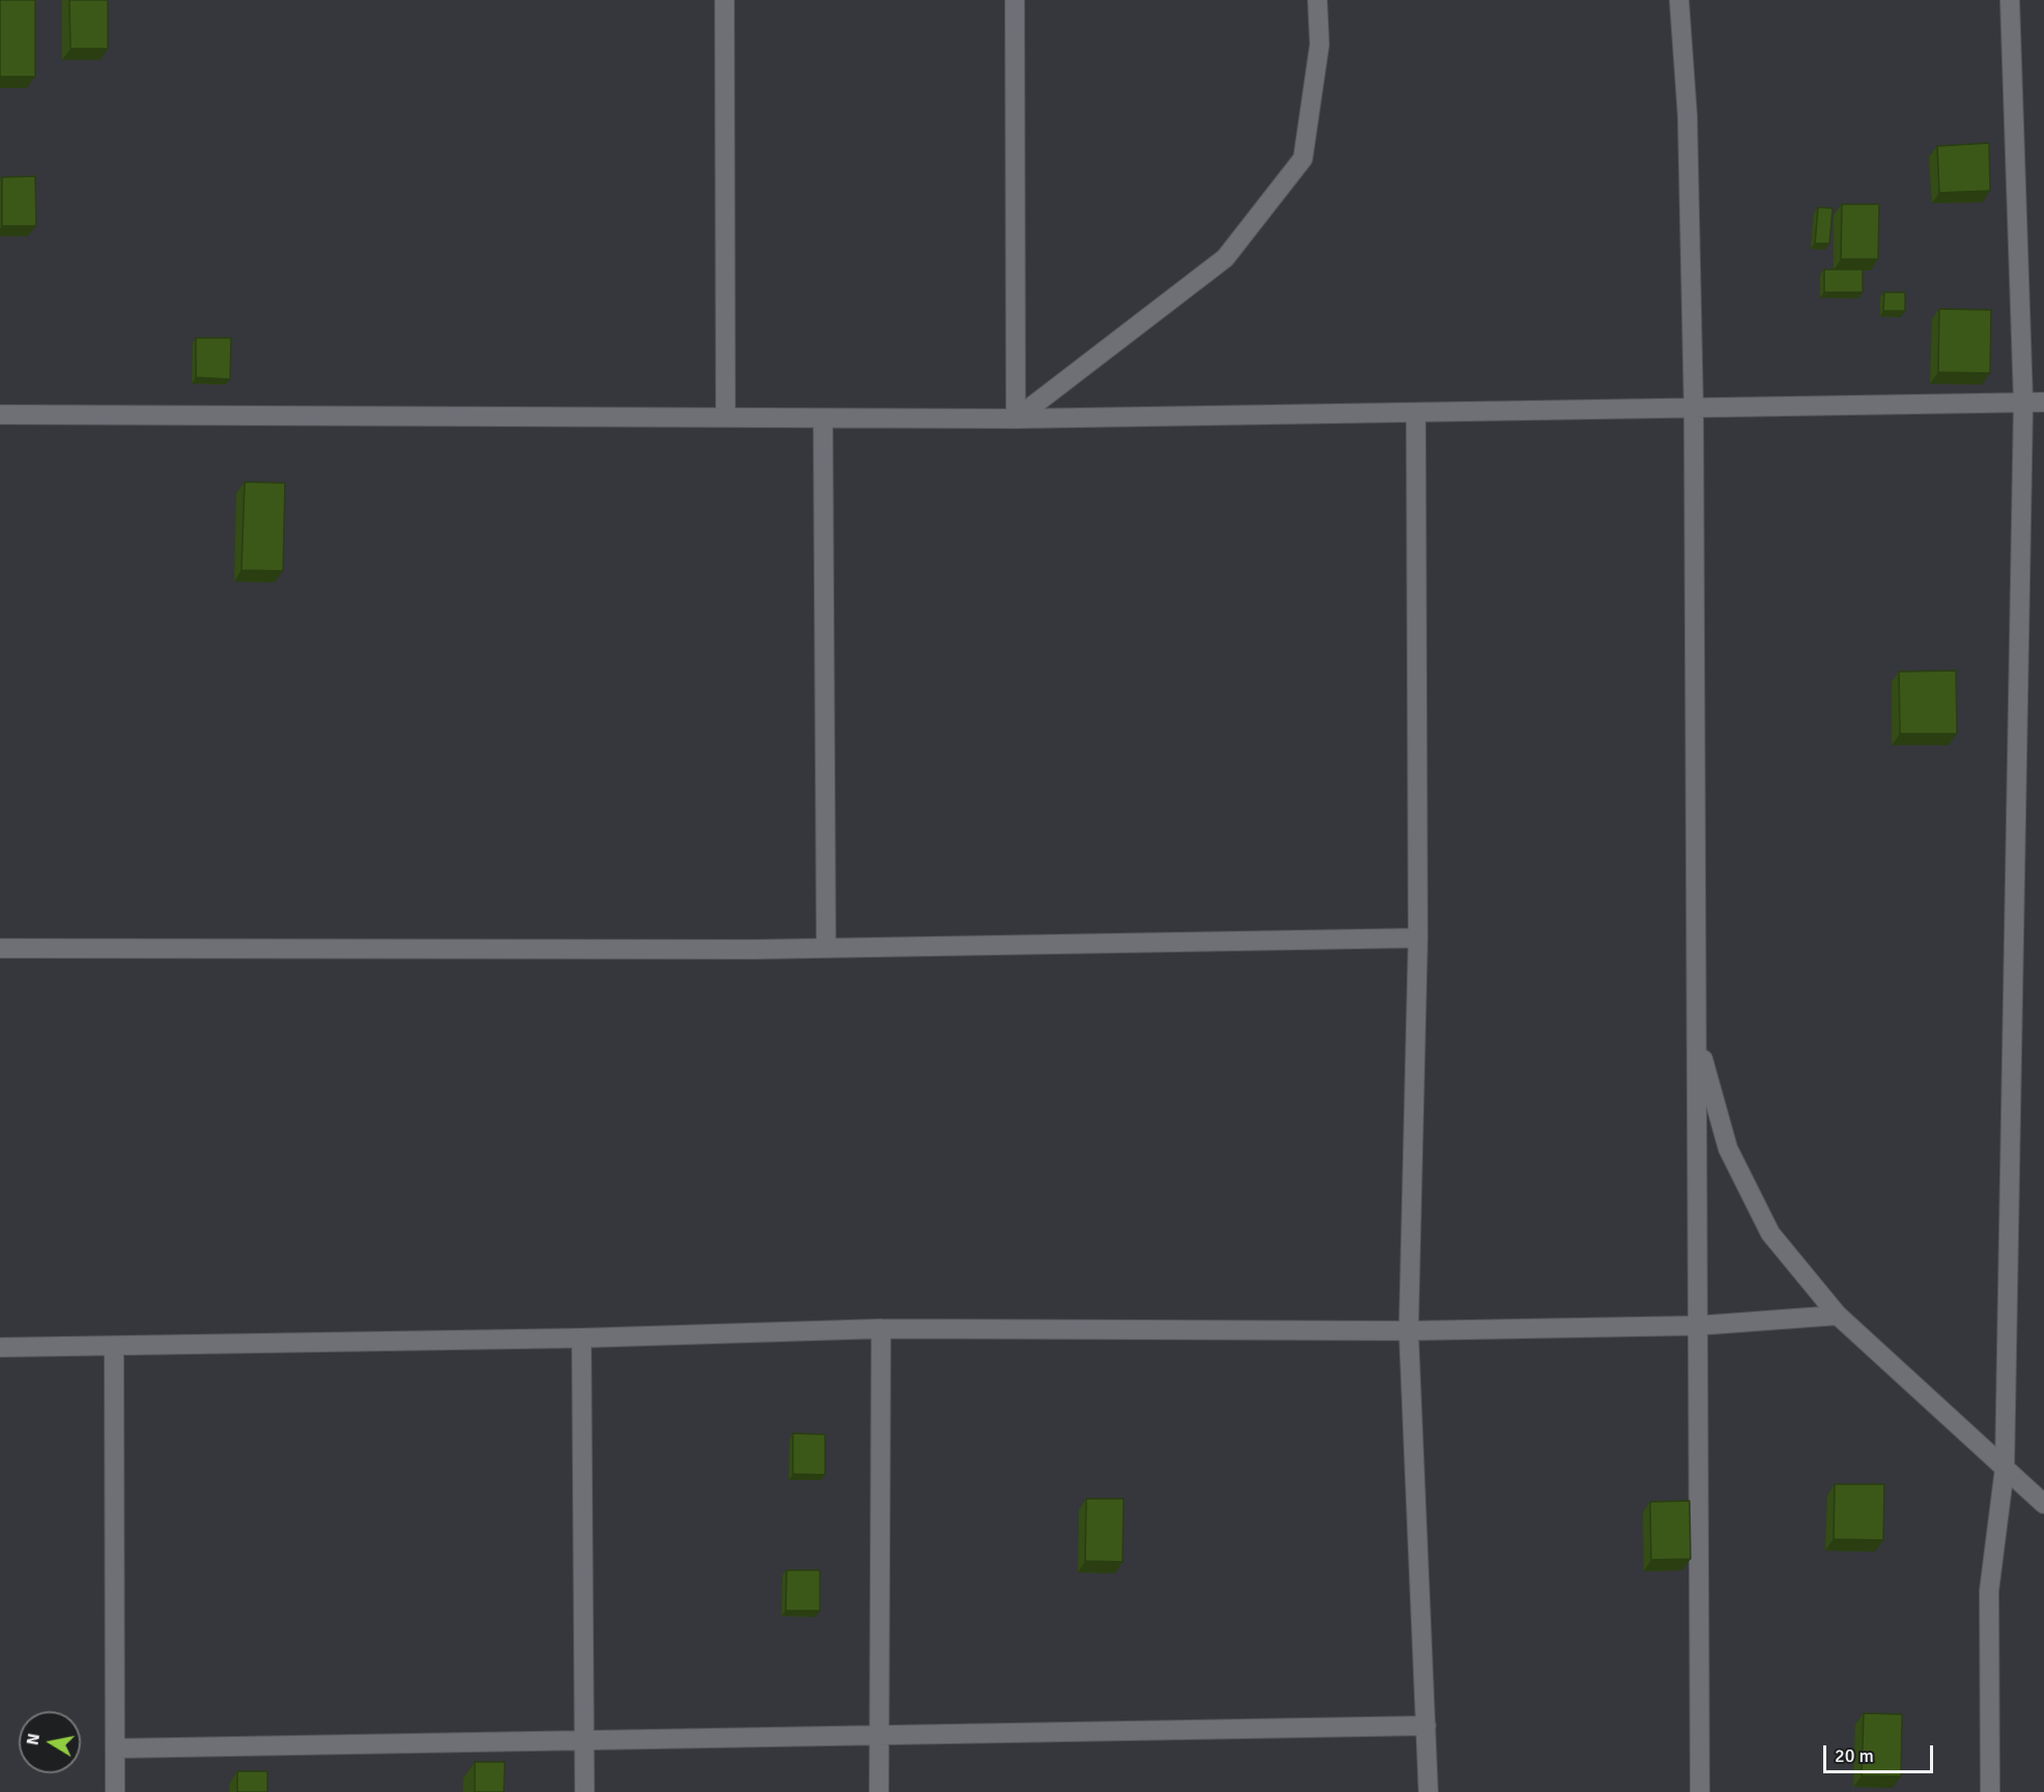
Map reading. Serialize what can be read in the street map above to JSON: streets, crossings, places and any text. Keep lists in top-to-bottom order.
{
  "scale_bar": "20 m",
  "north": "left"
}
